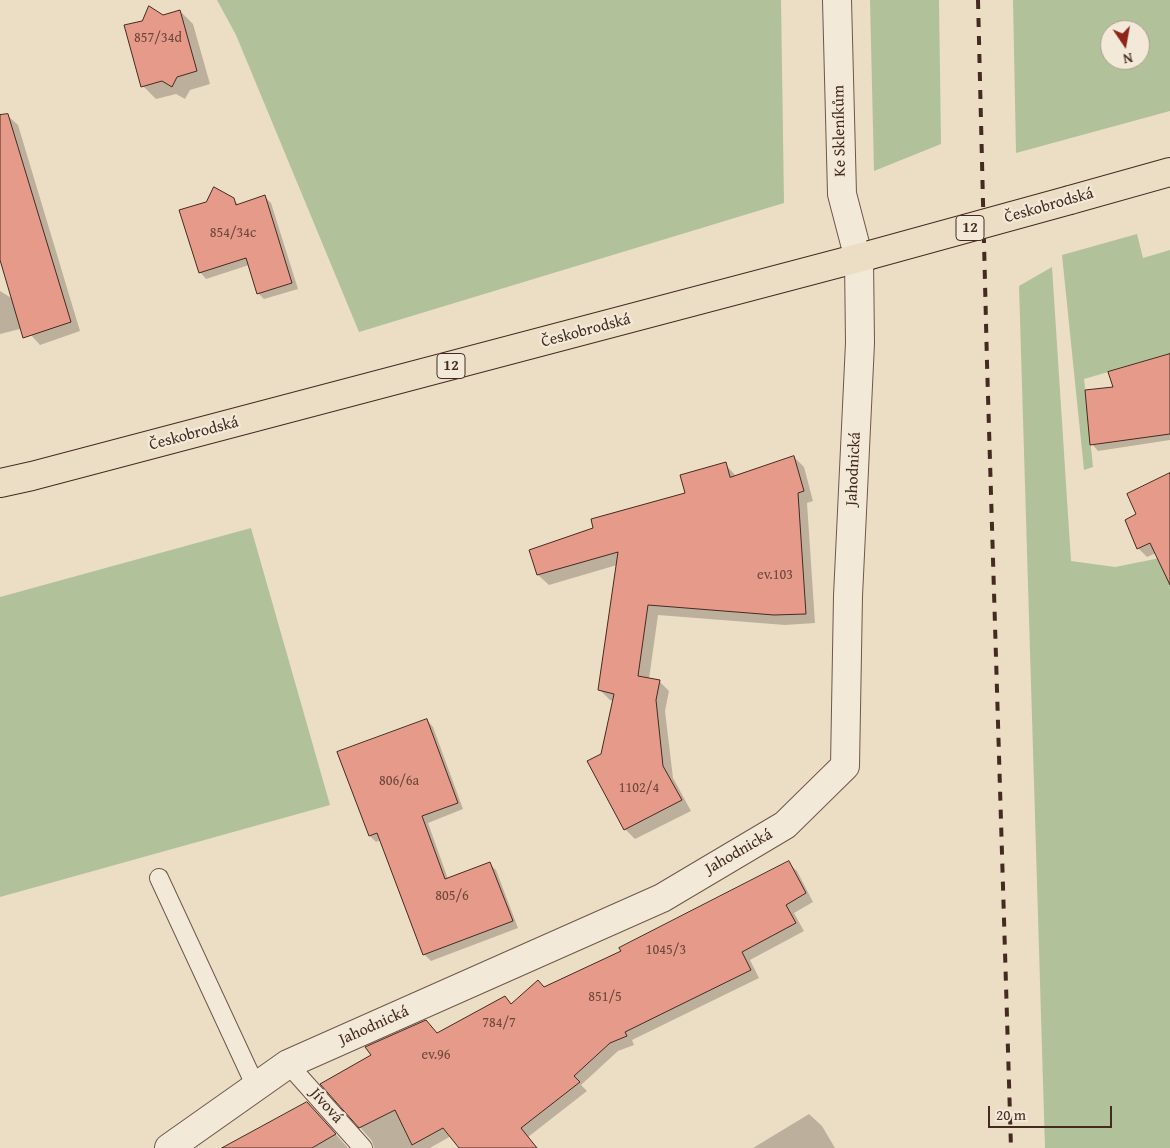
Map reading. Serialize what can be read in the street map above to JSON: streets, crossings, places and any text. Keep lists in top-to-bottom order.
{
  "streets": {
    "main road": ["Českobrodská", "12"],
    "street": ["Ke Skleníkům", "Jahodnická"],
    "lane": ["Jívová"]
  },
  "crossings": [
    ["Ke Skleníkům", "Českobrodská"],
    ["Ke Skleníkům", "Jahodnická"],
    ["Českobrodská", "Jahodnická"],
    ["Jahodnická", "Jívová"]
  ],
  "house_numbers": [
    "857/34d",
    "854/34c",
    "ev.103",
    "806/6a",
    "1102/4",
    "805/6",
    "1045/3",
    "851/5",
    "784/7",
    "ev.96"
  ],
  "scale_bar": "20 m",
  "north": "bottom"
}
